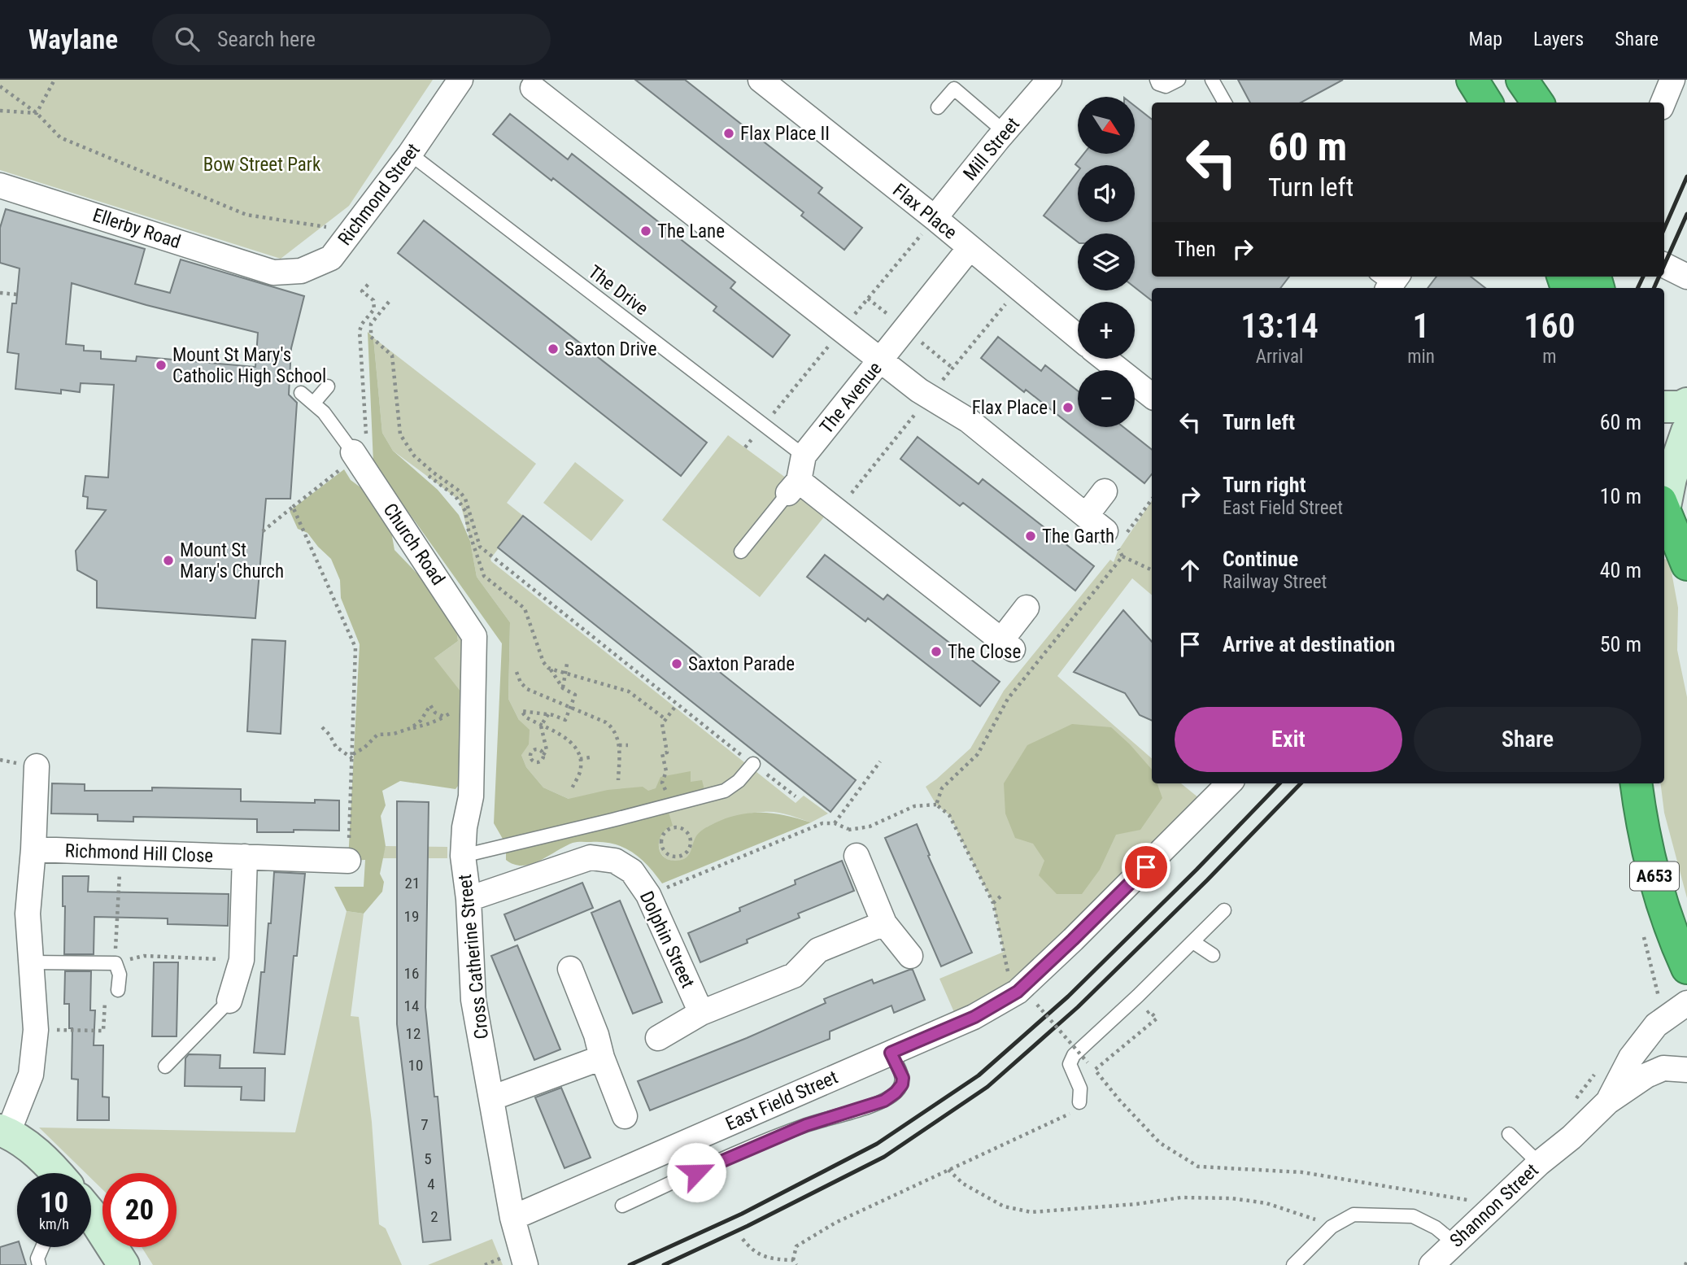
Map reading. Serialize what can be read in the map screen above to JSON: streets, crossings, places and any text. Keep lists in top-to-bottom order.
{
  "streets": {
    "highway": ["A653"],
    "street": [
      "Mill Street",
      "Richmond Street",
      "Flax Place",
      "Ellerby Road",
      "The Avenue",
      "Church Road",
      "Richmond Hill Close",
      "Dolphin Street",
      "Cross Catherine Street",
      "East Field Street",
      "Shannon Street"
    ],
    "lane": ["The Drive"]
  },
  "crossings": [
    ["Mill Street", "Flax Place"],
    ["Richmond Street", "Ellerby Road"],
    ["Richmond Street", "The Drive"],
    ["Flax Place", "The Avenue"],
    ["The Drive", "The Avenue"],
    ["Church Road", "Cross Catherine Street"],
    ["Dolphin Street", "Cross Catherine Street"],
    ["Cross Catherine Street", "East Field Street"]
  ],
  "parks": ["Bow Street Park"],
  "places": [
    "Flax Place II",
    "The Lane",
    "Saxton Drive",
    "Mount St Mary's Catholic High School",
    "Flax Place I",
    "The Garth",
    "Mount St Mary's Church",
    "The Close",
    "Saxton Parade"
  ],
  "house_numbers": [
    "21",
    "19",
    "16",
    "14",
    "12",
    "10",
    "7",
    "5",
    "4",
    "2"
  ],
  "north": "bottom right",
  "page": {
    "header": "Waylane",
    "search": "Search here",
    "nav": ["Map", "Layers", "Share"],
    "map_buttons": ["+", "−"],
    "turn": ["60 m", "Turn left"],
    "then": "Then",
    "eta": [
      "13:14",
      "Arrival",
      "1",
      "min",
      "160",
      "m"
    ],
    "list": [
      {
        "name": "Turn left",
        "value": "60 m"
      },
      {
        "name": "Turn right",
        "note": "East Field Street",
        "value": "10 m"
      },
      {
        "name": "Continue",
        "note": "Railway Street",
        "value": "40 m"
      },
      {
        "name": "Arrive at destination",
        "value": "50 m"
      }
    ],
    "buttons": ["Exit", "Share"],
    "speed": "10 km/h",
    "limit": "20"
  }
}
